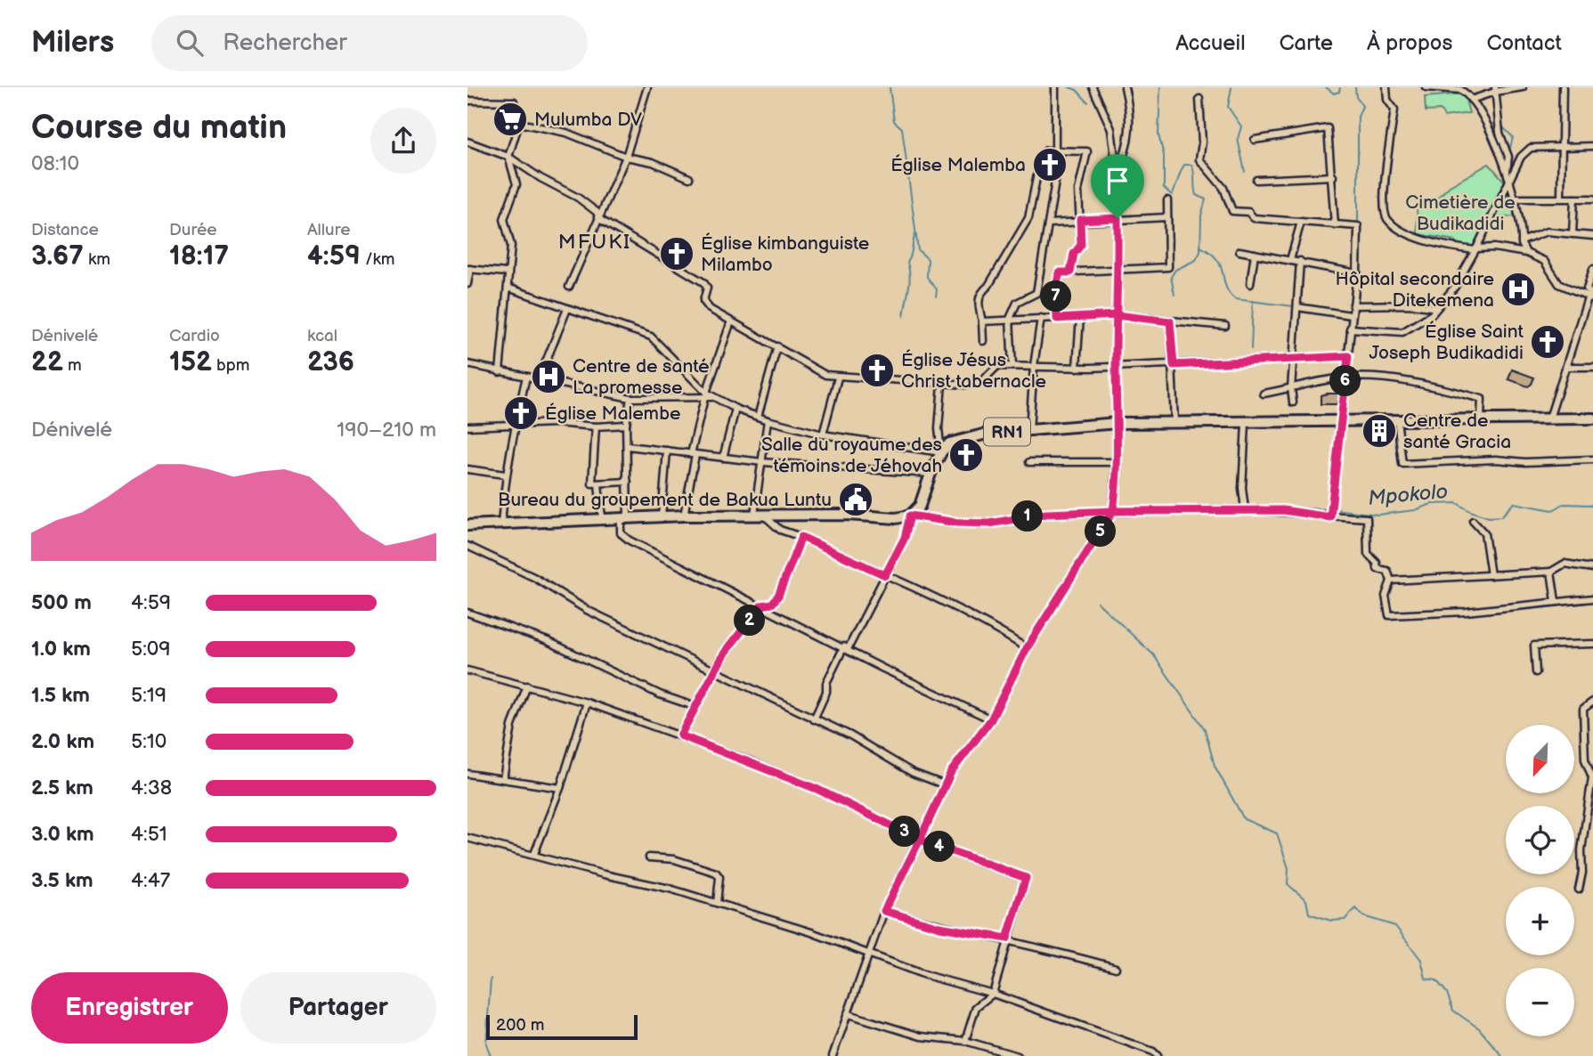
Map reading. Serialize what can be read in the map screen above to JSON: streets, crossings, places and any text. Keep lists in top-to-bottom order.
{
  "streets": {
    "highway": ["RN1"]
  },
  "districts": ["MFUKI"],
  "water": ["Mpokolo"],
  "parks": ["Cimetière de Budikadidi"],
  "places": {
    "supermarket": ["Mulumba DV"],
    "church": [
      "Église Malemba",
      "Église kimbanguiste Milambo",
      "Église Saint Joseph Budikadidi",
      "Église Jésus Christ tabernacle",
      "Église Malembe",
      "Salle du royaume des témoins de Jéhovah"
    ],
    "hospital": ["Hôpital secondaire Ditekemena", "Centre de santé La promesse"],
    "building": ["Centre de santé Gracia"],
    "public building": ["Bureau du groupement de Bakua Luntu"]
  },
  "scale_bar": "200 m",
  "north": "bottom left",
  "page": {
    "header": "Milers",
    "search": "Rechercher",
    "nav": [
      "Accueil",
      "Carte",
      "À propos",
      "Contact"
    ],
    "heading": ["Course du matin", "08:10"],
    "stats": [
      ["Distance", "3.67 km"],
      ["Durée", "18:17"],
      ["Allure", "4:59 /km"],
      ["Dénivelé", "22 m"],
      ["Cardio", "152 bpm"],
      ["kcal", "236"]
    ],
    "pins": [
      "7",
      "6",
      "1",
      "5",
      "2",
      "3",
      "4"
    ],
    "chart": ["Dénivelé", "190–210 m"],
    "list": [
      {
        "name": "500 m",
        "note": "4:59"
      },
      {
        "name": "1.0 km",
        "note": "5:09"
      },
      {
        "name": "1.5 km",
        "note": "5:19"
      },
      {
        "name": "2.0 km",
        "note": "5:10"
      },
      {
        "name": "2.5 km",
        "note": "4:38"
      },
      {
        "name": "3.0 km",
        "note": "4:51"
      },
      {
        "name": "3.5 km",
        "note": "4:47"
      }
    ],
    "map_buttons": ["+", "−"],
    "buttons": ["Enregistrer", "Partager"],
    "scale": "200 m"
  }
}
